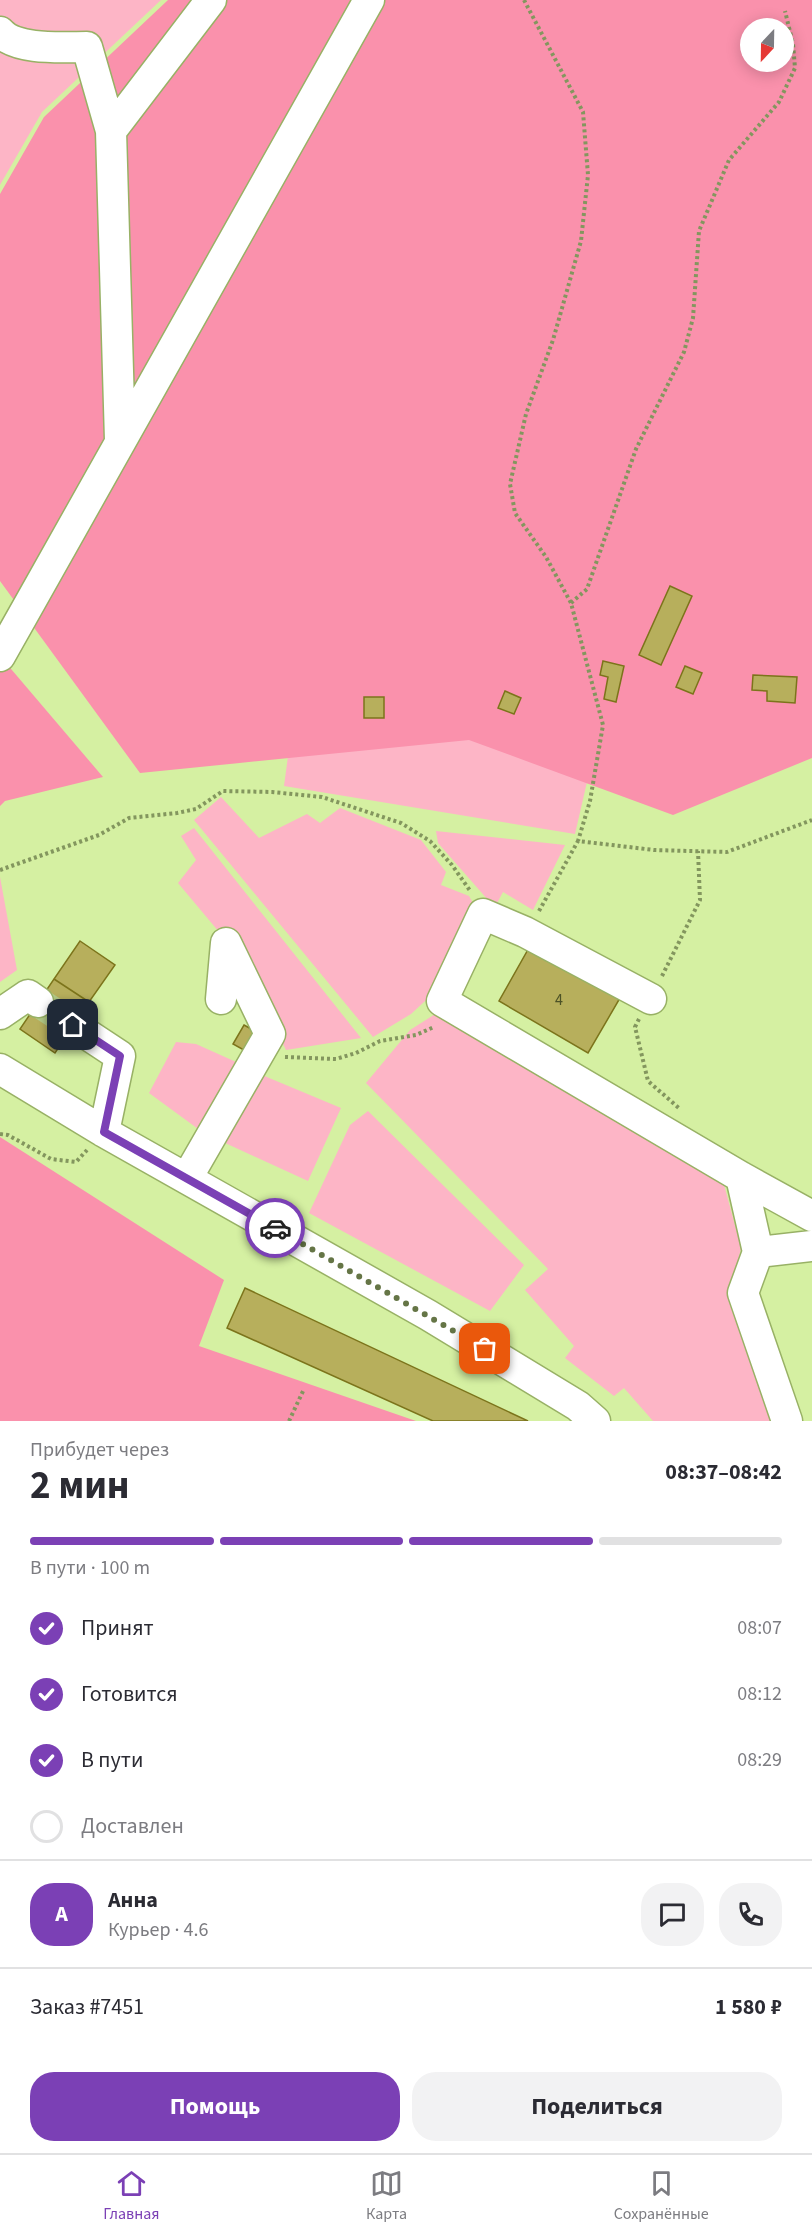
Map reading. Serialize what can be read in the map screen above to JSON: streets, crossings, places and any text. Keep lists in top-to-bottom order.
{
  "house_numbers": ["4"],
  "north": "bottom",
  "page": {
    "heading": ["2 мин", "Прибудет через", "08:37–08:42"],
    "panel": [
      "Анна",
      "Курьер · 4.6",
      "Заказ #7451",
      "1 580 ₽"
    ],
    "bar": "В пути · 100 m",
    "list": [
      ["Принят", "08:07"],
      ["Готовится", "08:12"],
      ["В пути", "08:29"],
      "Доставлен"
    ],
    "round": "А",
    "buttons": ["Помощь", "Поделиться"],
    "tabs": ["Главная", "Карта", "Сохранённые"]
  }
}
